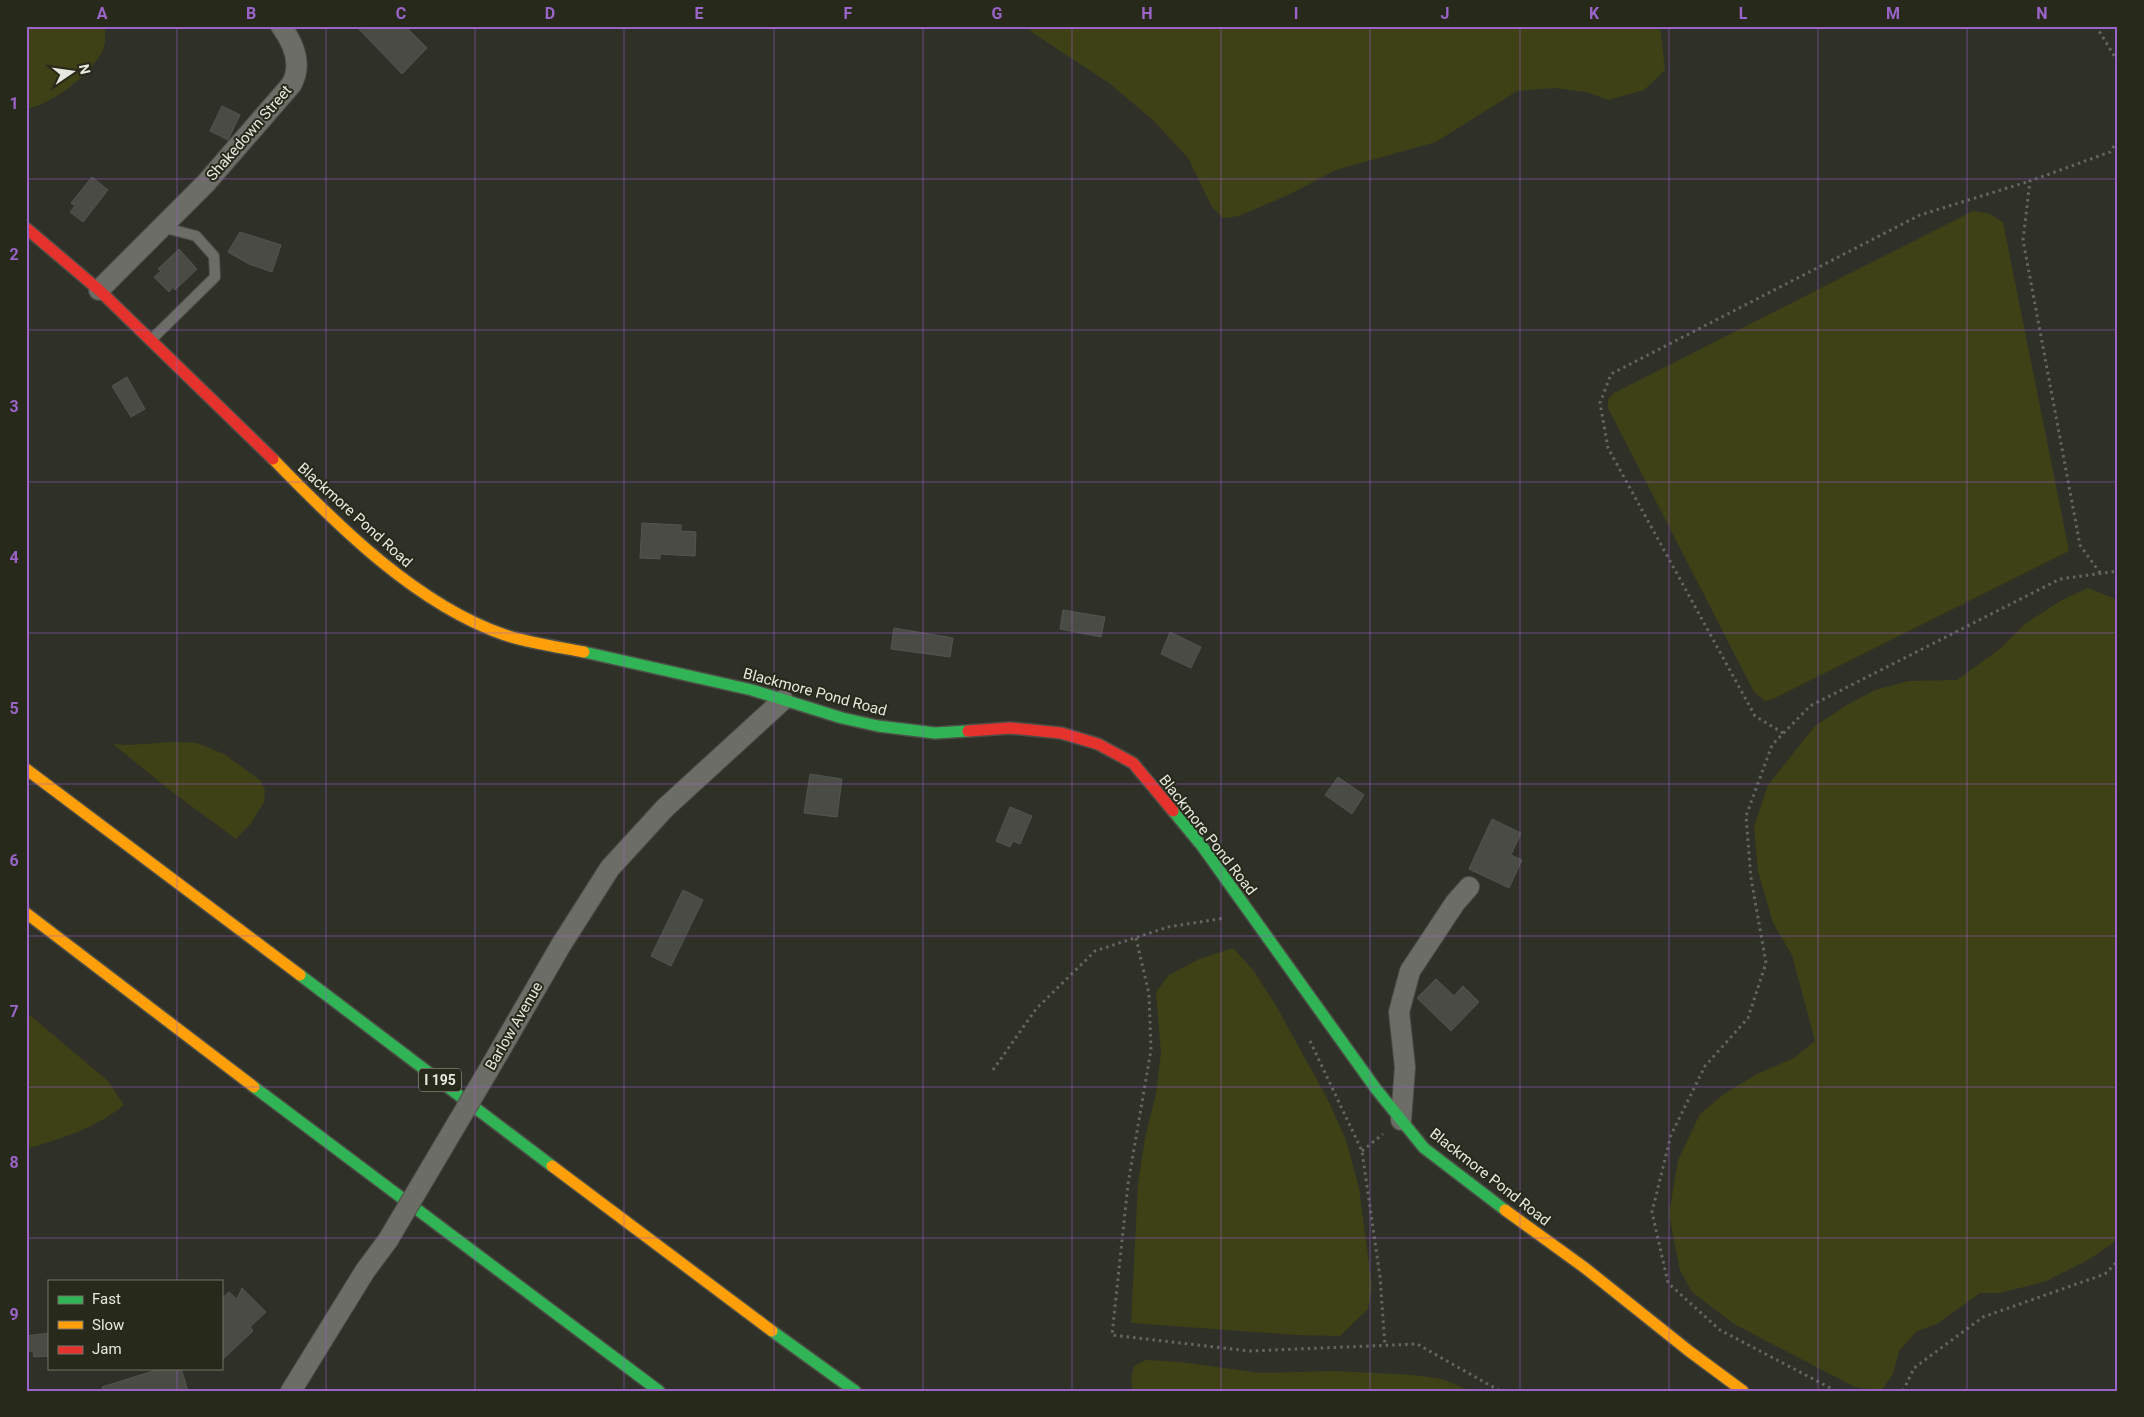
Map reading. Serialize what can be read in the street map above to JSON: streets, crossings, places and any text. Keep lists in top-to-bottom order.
{
  "streets": {
    "main road": ["Blackmore Pond Road", "I 195"],
    "street": ["Shakedown Street", "Barlow Avenue"]
  },
  "crossings": [
    ["Shakedown Street", "Blackmore Pond Road"],
    ["Blackmore Pond Road", "Barlow Avenue"]
  ],
  "legend": ["Fast", "Slow", "Jam"],
  "north": "right",
  "grid": {
    "columns": [
      "A",
      "B",
      "C",
      "D",
      "E",
      "F",
      "G",
      "H",
      "I",
      "J",
      "K",
      "L",
      "M",
      "N"
    ],
    "rows": [
      "1",
      "2",
      "3",
      "4",
      "5",
      "6",
      "7",
      "8",
      "9"
    ]
  }
}
